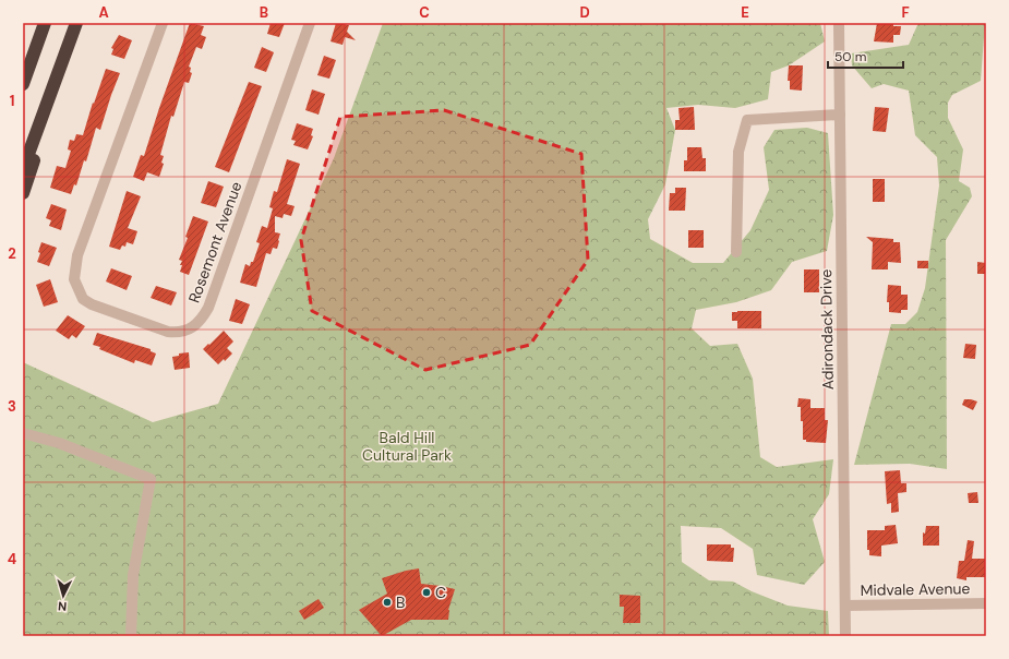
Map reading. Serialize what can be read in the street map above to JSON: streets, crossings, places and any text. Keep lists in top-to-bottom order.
{
  "streets": {
    "street": ["Rosemont Avenue", "Adirondack Drive", "Midvale Avenue"]
  },
  "crossings": [
    ["Adirondack Drive", "Midvale Avenue"]
  ],
  "parks": ["Bald Hill Cultural Park"],
  "places": ["C", "B"],
  "scale_bar": "50 m",
  "north": "bottom",
  "grid": {
    "columns": [
      "A",
      "B",
      "C",
      "D",
      "E",
      "F"
    ],
    "rows": [
      "1",
      "2",
      "3",
      "4"
    ]
  }
}
